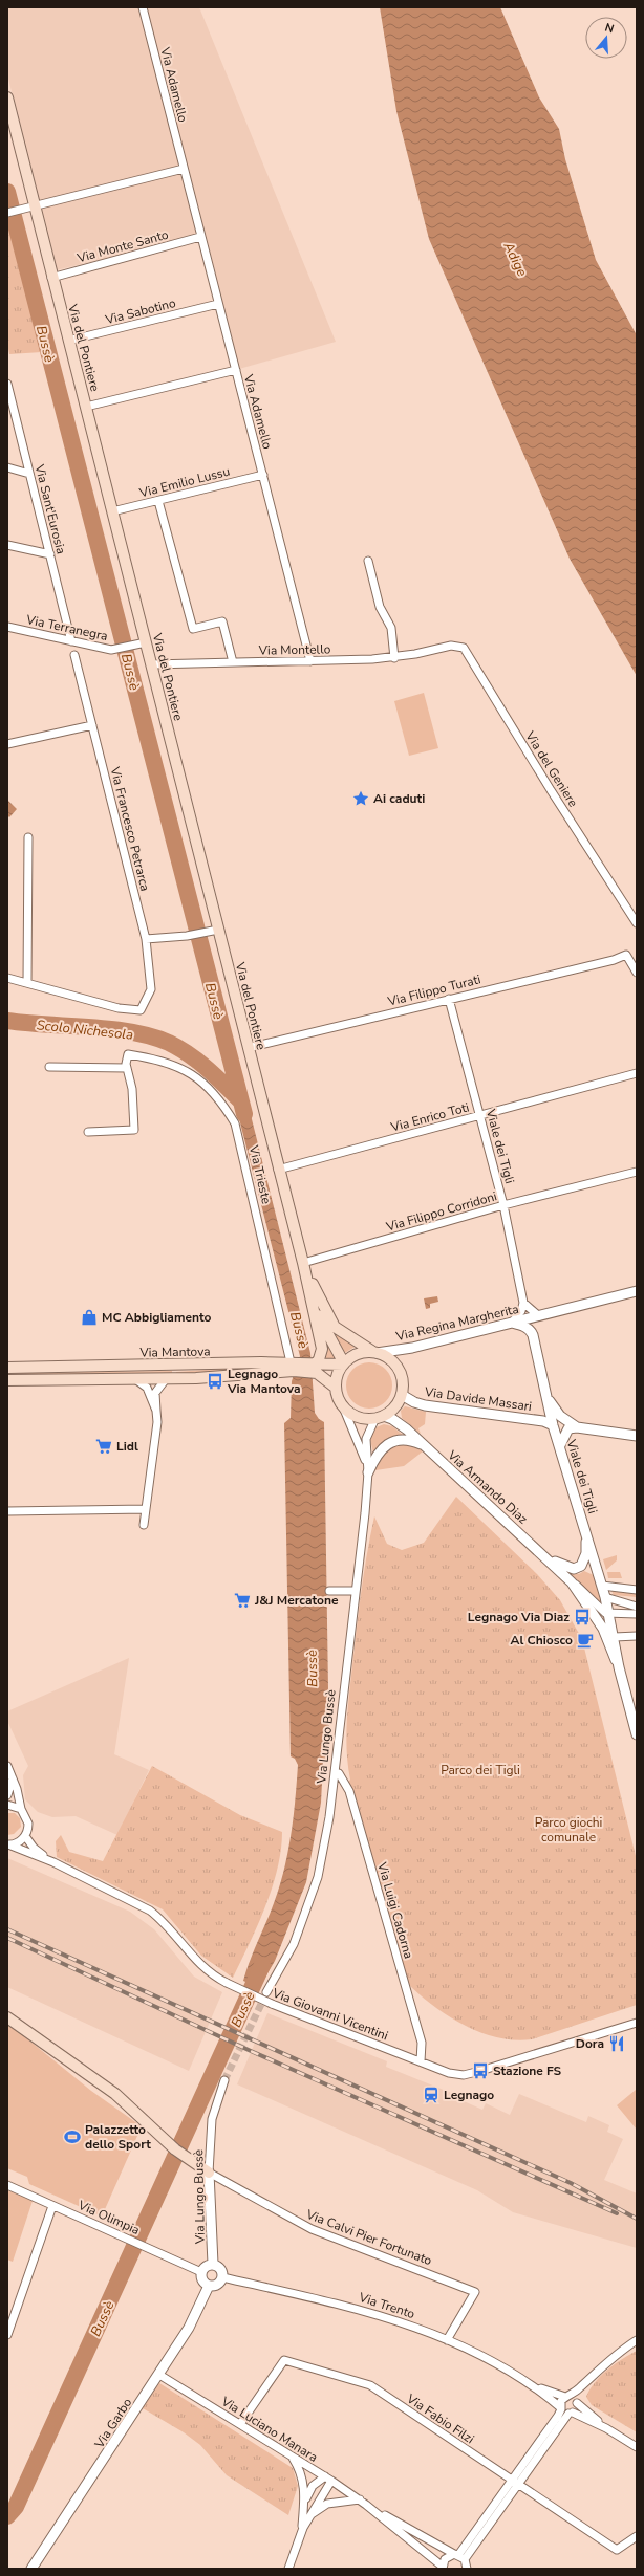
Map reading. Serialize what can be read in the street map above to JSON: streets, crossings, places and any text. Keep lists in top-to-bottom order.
{
  "streets": {
    "main road": ["Via del Pontiere", "Via Mantova"],
    "street": [
      "Via Adamello",
      "Via Monte Santo",
      "Via Sabotino",
      "Via Emilio Lussu",
      "Via Sant'Eurosia",
      "Via Terranegra",
      "Via Montello",
      "Via del Geniere",
      "Via Francesco Petrarca",
      "Via Filippo Turati",
      "Via Enrico Toti",
      "Viale dei Tigli",
      "Via Trieste",
      "Via Filippo Corridoni",
      "Via Regina Margherita",
      "Via Davide Massari",
      "Via Armando Diaz",
      "Via Lungo Bussè",
      "Via Luigi Cadorna",
      "Via Giovanni Vicentini",
      "Via Olimpia",
      "Via Calvi Pier Fortunato",
      "Via Trento",
      "Via Fabio Filzi",
      "Via Garbo",
      "Via Luciano Manara"
    ]
  },
  "crossings": [
    ["Via Adamello", "Via Monte Santo"],
    ["Via Adamello", "Via Sabotino"],
    ["Via Adamello", "Via Emilio Lussu"],
    ["Via Adamello", "Via Montello"],
    ["Via Monte Santo", "Via del Pontiere"],
    ["Via Sabotino", "Via del Pontiere"],
    ["Via del Pontiere", "Via Emilio Lussu"],
    ["Via del Pontiere", "Via Terranegra"],
    ["Via del Pontiere", "Via Montello"],
    ["Via del Pontiere", "Via Filippo Turati"],
    ["Via del Pontiere", "Via Enrico Toti"],
    ["Via del Pontiere", "Via Filippo Corridoni"],
    ["Via del Pontiere", "Via Regina Margherita"],
    ["Via del Pontiere", "Via Mantova"],
    ["Via del Pontiere", "Via Davide Massari"],
    ["Via del Pontiere", "Via Armando Diaz"],
    ["Via del Pontiere", "Via Lungo Bussè"],
    ["Via Sant'Eurosia", "Via Terranegra"],
    ["Via Montello", "Via del Geniere"],
    ["Via Filippo Turati", "Viale dei Tigli"],
    ["Via Enrico Toti", "Viale dei Tigli"],
    ["Viale dei Tigli", "Via Filippo Corridoni"],
    ["Viale dei Tigli", "Via Regina Margherita"],
    ["Viale dei Tigli", "Via Davide Massari"],
    ["Viale dei Tigli", "Via Armando Diaz"],
    ["Via Trieste", "Via Mantova"],
    ["Via Regina Margherita", "Via Mantova"],
    ["Via Regina Margherita", "Via Davide Massari"],
    ["Via Regina Margherita", "Via Armando Diaz"],
    ["Via Regina Margherita", "Via Lungo Bussè"],
    ["Via Mantova", "Via Davide Massari"],
    ["Via Mantova", "Via Armando Diaz"],
    ["Via Mantova", "Via Lungo Bussè"],
    ["Via Davide Massari", "Via Armando Diaz"],
    ["Via Davide Massari", "Via Lungo Bussè"],
    ["Via Armando Diaz", "Via Lungo Bussè"],
    ["Via Lungo Bussè", "Via Luigi Cadorna"],
    ["Via Lungo Bussè", "Via Olimpia"],
    ["Via Lungo Bussè", "Via Calvi Pier Fortunato"],
    ["Via Lungo Bussè", "Via Trento"],
    ["Via Lungo Bussè", "Via Garbo"],
    ["Via Luigi Cadorna", "Via Giovanni Vicentini"],
    ["Via Olimpia", "Via Trento"],
    ["Via Olimpia", "Via Garbo"],
    ["Via Calvi Pier Fortunato", "Via Trento"],
    ["Via Trento", "Via Garbo"],
    ["Via Fabio Filzi", "Via Luciano Manara"],
    ["Via Garbo", "Via Luciano Manara"]
  ],
  "water": ["Adige", "Bussè", "Scolo Nichesola"],
  "parks": ["Parco dei Tigli", "Parco giochi comunale"],
  "places": {
    "place": ["Ai caduti"],
    "shop": ["MC Abbigliamento"],
    "bus stop": ["Legnago Via Mantova", "Legnago Via Diaz", "Stazione FS"],
    "supermarket": ["Lidl", "J&J Mercatone"],
    "cafe": ["Al Chiosco"],
    "restaurant": ["Dora"],
    "station": ["Legnago"],
    "sports": ["Palazzetto dello Sport"]
  },
  "north": "top"
}
